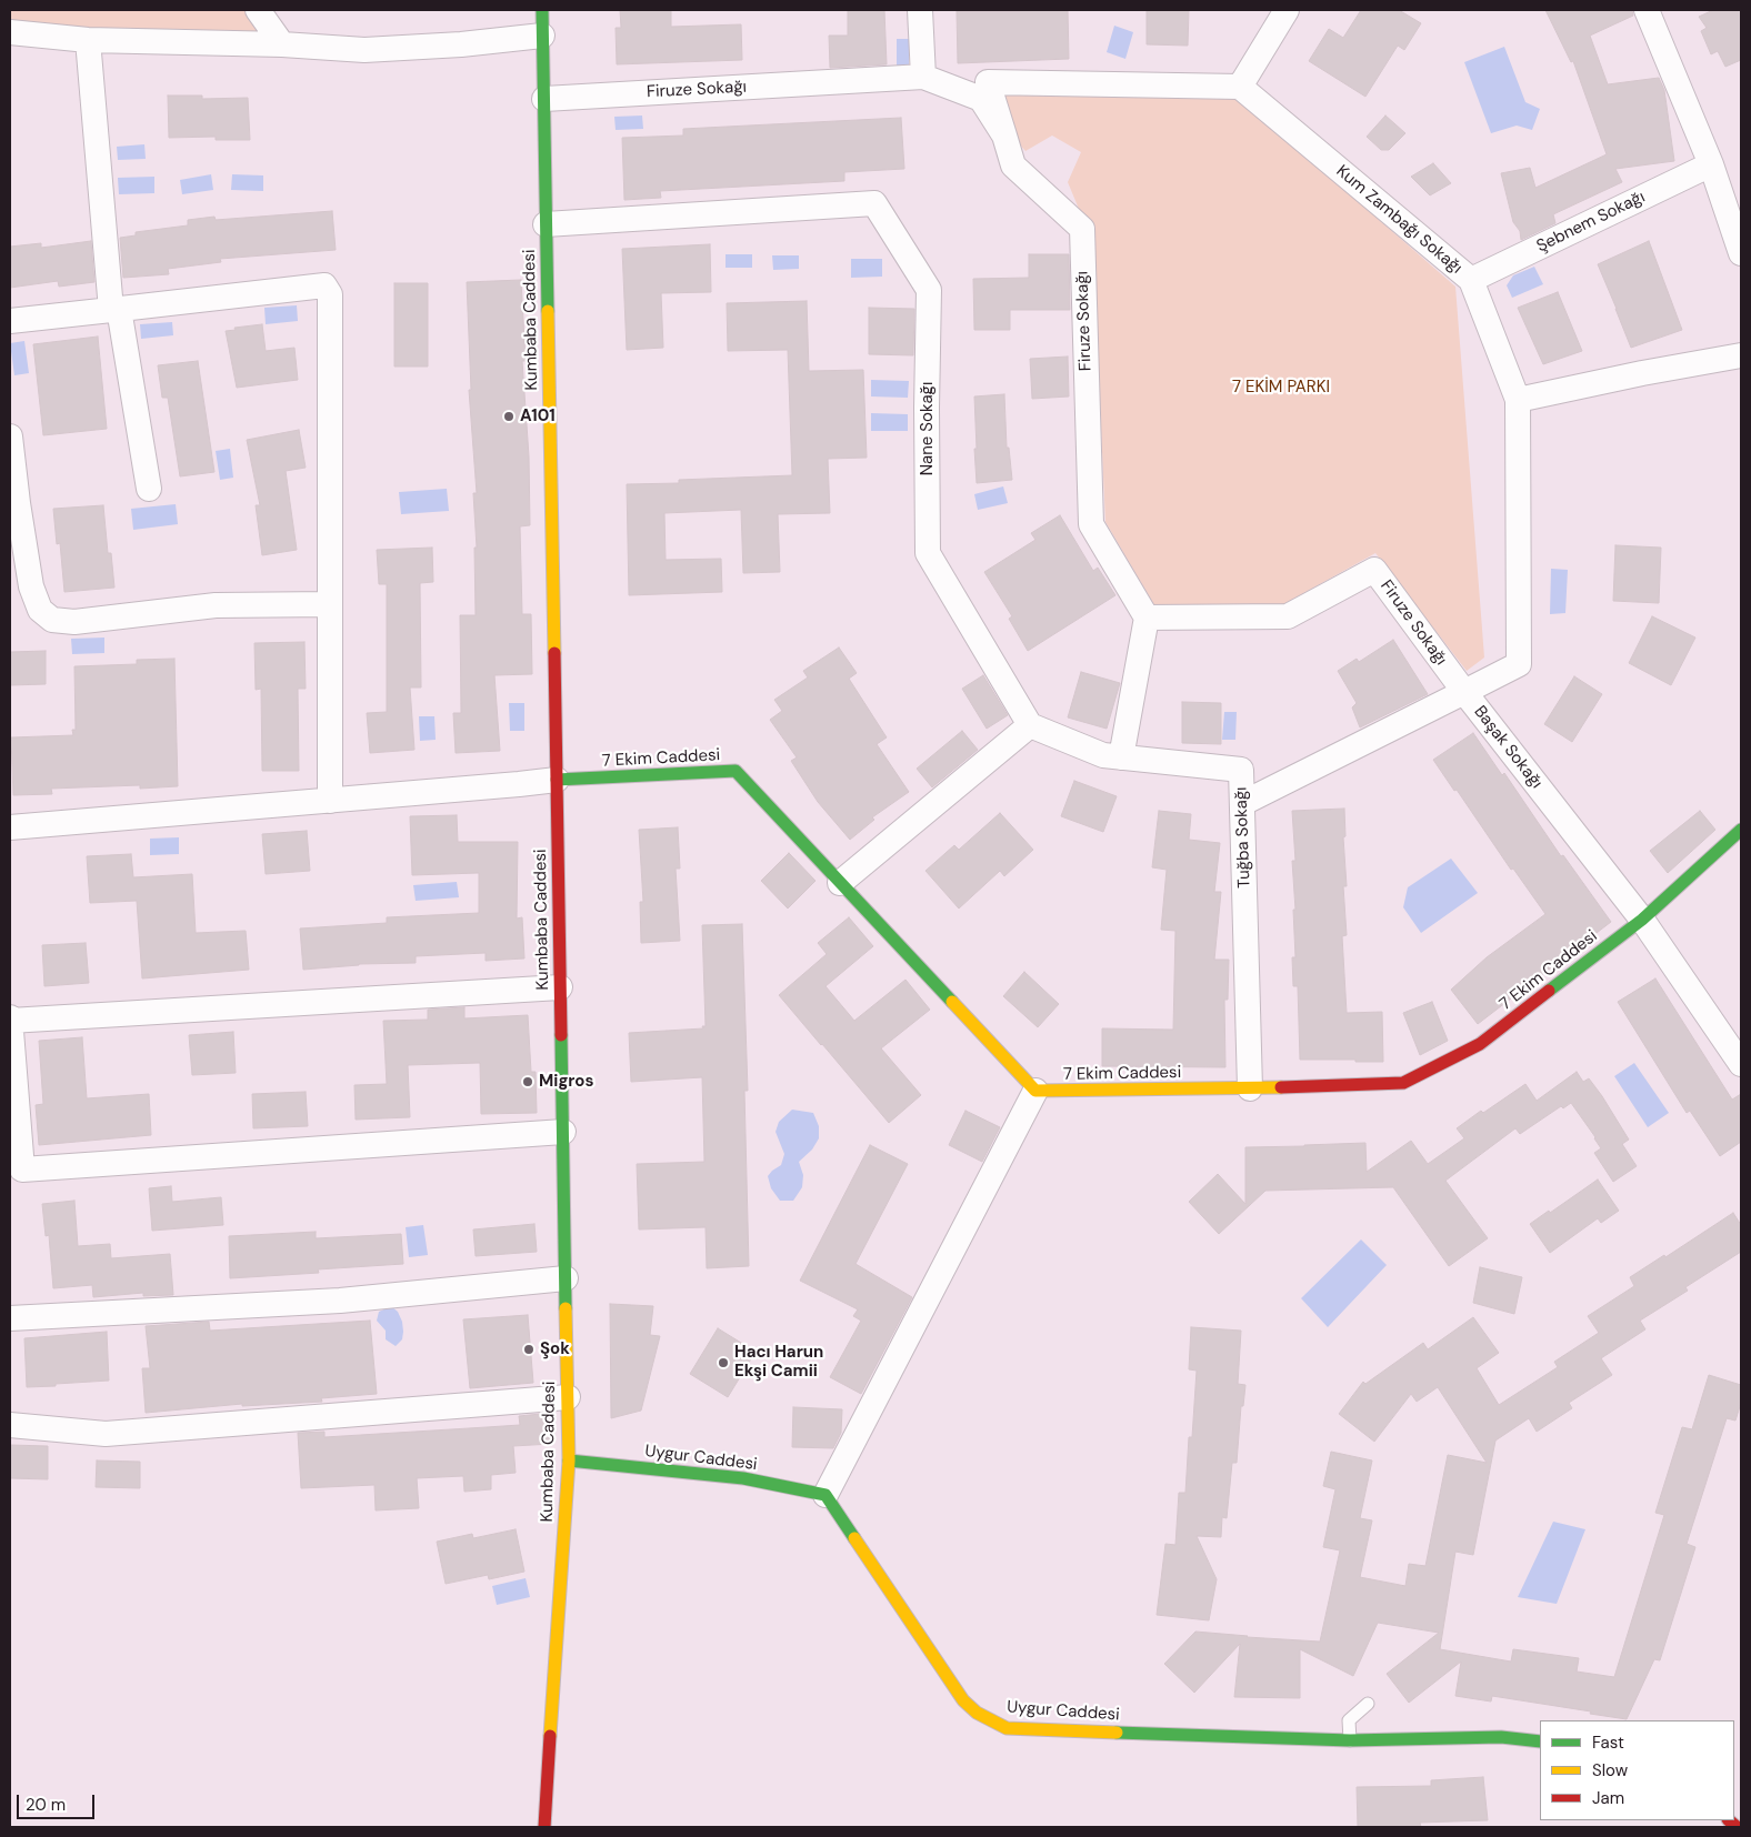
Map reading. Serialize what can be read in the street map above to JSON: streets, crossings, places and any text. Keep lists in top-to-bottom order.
{
  "streets": {
    "street": [
      "Firuze Sokağı",
      "Kum Zambağı Sokağı",
      "Şebnem Sokağı",
      "Kumbaba Caddesi",
      "Nane Sokağı",
      "Başak Sokağı",
      "7 Ekim Caddesi",
      "Tuğba Sokağı",
      "Uygur Caddesi"
    ]
  },
  "crossings": [
    ["Firuze Sokağı", "Kum Zambağı Sokağı"],
    ["Firuze Sokağı", "Kumbaba Caddesi"],
    ["Firuze Sokağı", "Başak Sokağı"],
    ["Kum Zambağı Sokağı", "Şebnem Sokağı"],
    ["Kum Zambağı Sokağı", "Başak Sokağı"],
    ["Kumbaba Caddesi", "Nane Sokağı"],
    ["Kumbaba Caddesi", "7 Ekim Caddesi"],
    ["Kumbaba Caddesi", "Uygur Caddesi"],
    ["Nane Sokağı", "Tuğba Sokağı"],
    ["Başak Sokağı", "7 Ekim Caddesi"],
    ["Başak Sokağı", "Tuğba Sokağı"],
    ["7 Ekim Caddesi", "Tuğba Sokağı"]
  ],
  "parks": ["7 EKİM PARKI"],
  "places": [
    "A101",
    "Migros",
    "Şok",
    "Hacı Harun Ekşi Camii"
  ],
  "legend": ["Fast", "Slow", "Jam"],
  "scale_bar": "20 m"
}
